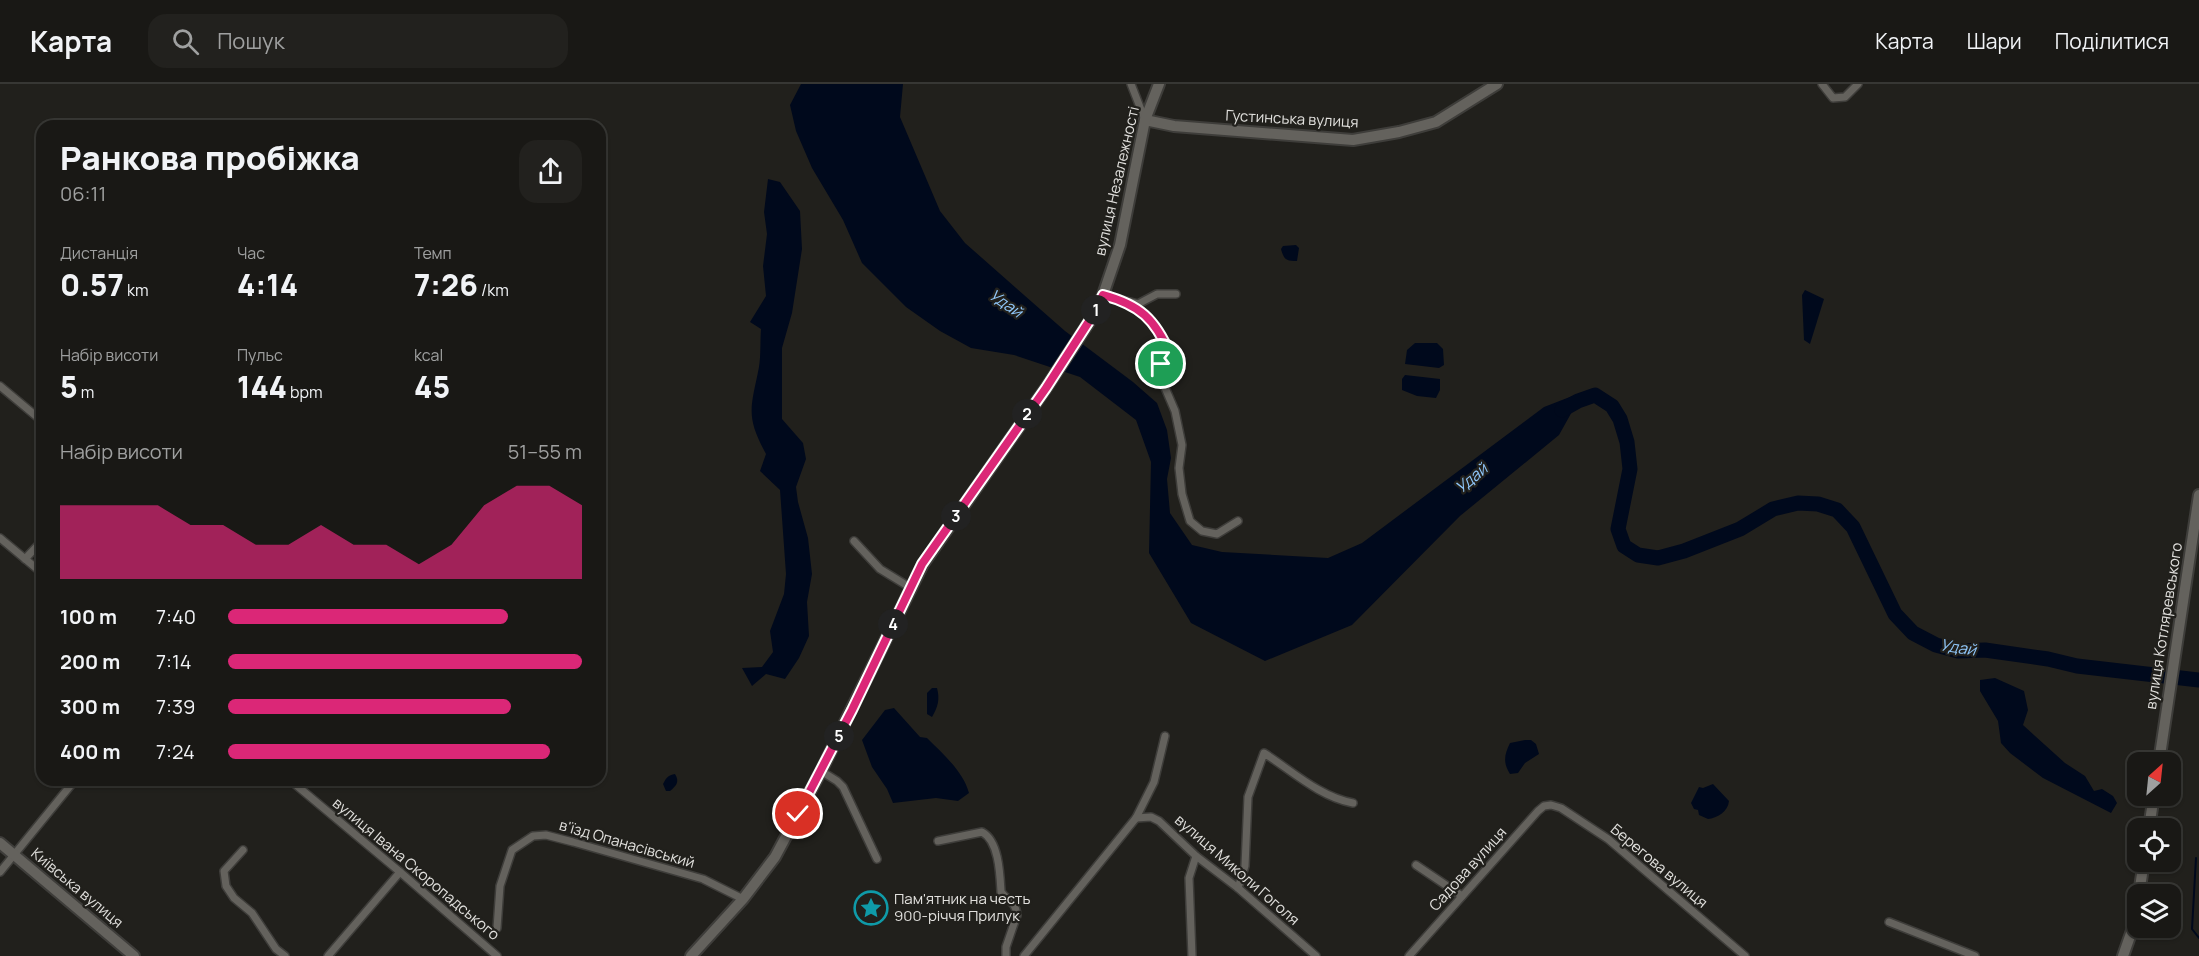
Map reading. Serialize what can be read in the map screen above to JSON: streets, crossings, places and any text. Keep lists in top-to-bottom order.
{
  "streets": {
    "main road": [
      "Густинська вулиця",
      "вулиця Незалежності",
      "вулиця Котляревського",
      "Київська вулиця"
    ],
    "street": [
      "в'їзд Опанасівський",
      "Берегова вулиця",
      "вулиця Івана Скоропадського",
      "Садова вулиця",
      "вулиця Миколи Гоголя"
    ]
  },
  "crossings": [
    ["Густинська вулиця", "вулиця Незалежності"],
    ["вулиця Незалежності", "в'їзд Опанасівський"],
    ["Берегова вулиця", "Садова вулиця"]
  ],
  "water": ["Удай"],
  "places": {
    "place": ["Пам'ятник на честь 900-річчя Прилук"]
  },
  "north": "top right",
  "page": {
    "header": "Карта",
    "search": "Пошук",
    "nav": ["Карта", "Шари", "Поділитися"],
    "heading": ["Ранкова пробіжка", "06:11"],
    "stats": [
      ["Дистанція", "0.57 km"],
      ["Час", "4:14"],
      ["Темп", "7:26 /km"],
      ["Набір висоти", "5 m"],
      ["Пульс", "144 bpm"],
      ["kcal", "45"]
    ],
    "pins": [
      "1",
      "2",
      "3",
      "4",
      "5"
    ],
    "chart": ["Набір висоти", "51–55 m"],
    "list": [
      {
        "name": "100 m",
        "note": "7:40"
      },
      {
        "name": "200 m",
        "note": "7:14"
      },
      {
        "name": "300 m",
        "note": "7:39"
      },
      {
        "name": "400 m",
        "note": "7:24"
      }
    ]
  }
}
